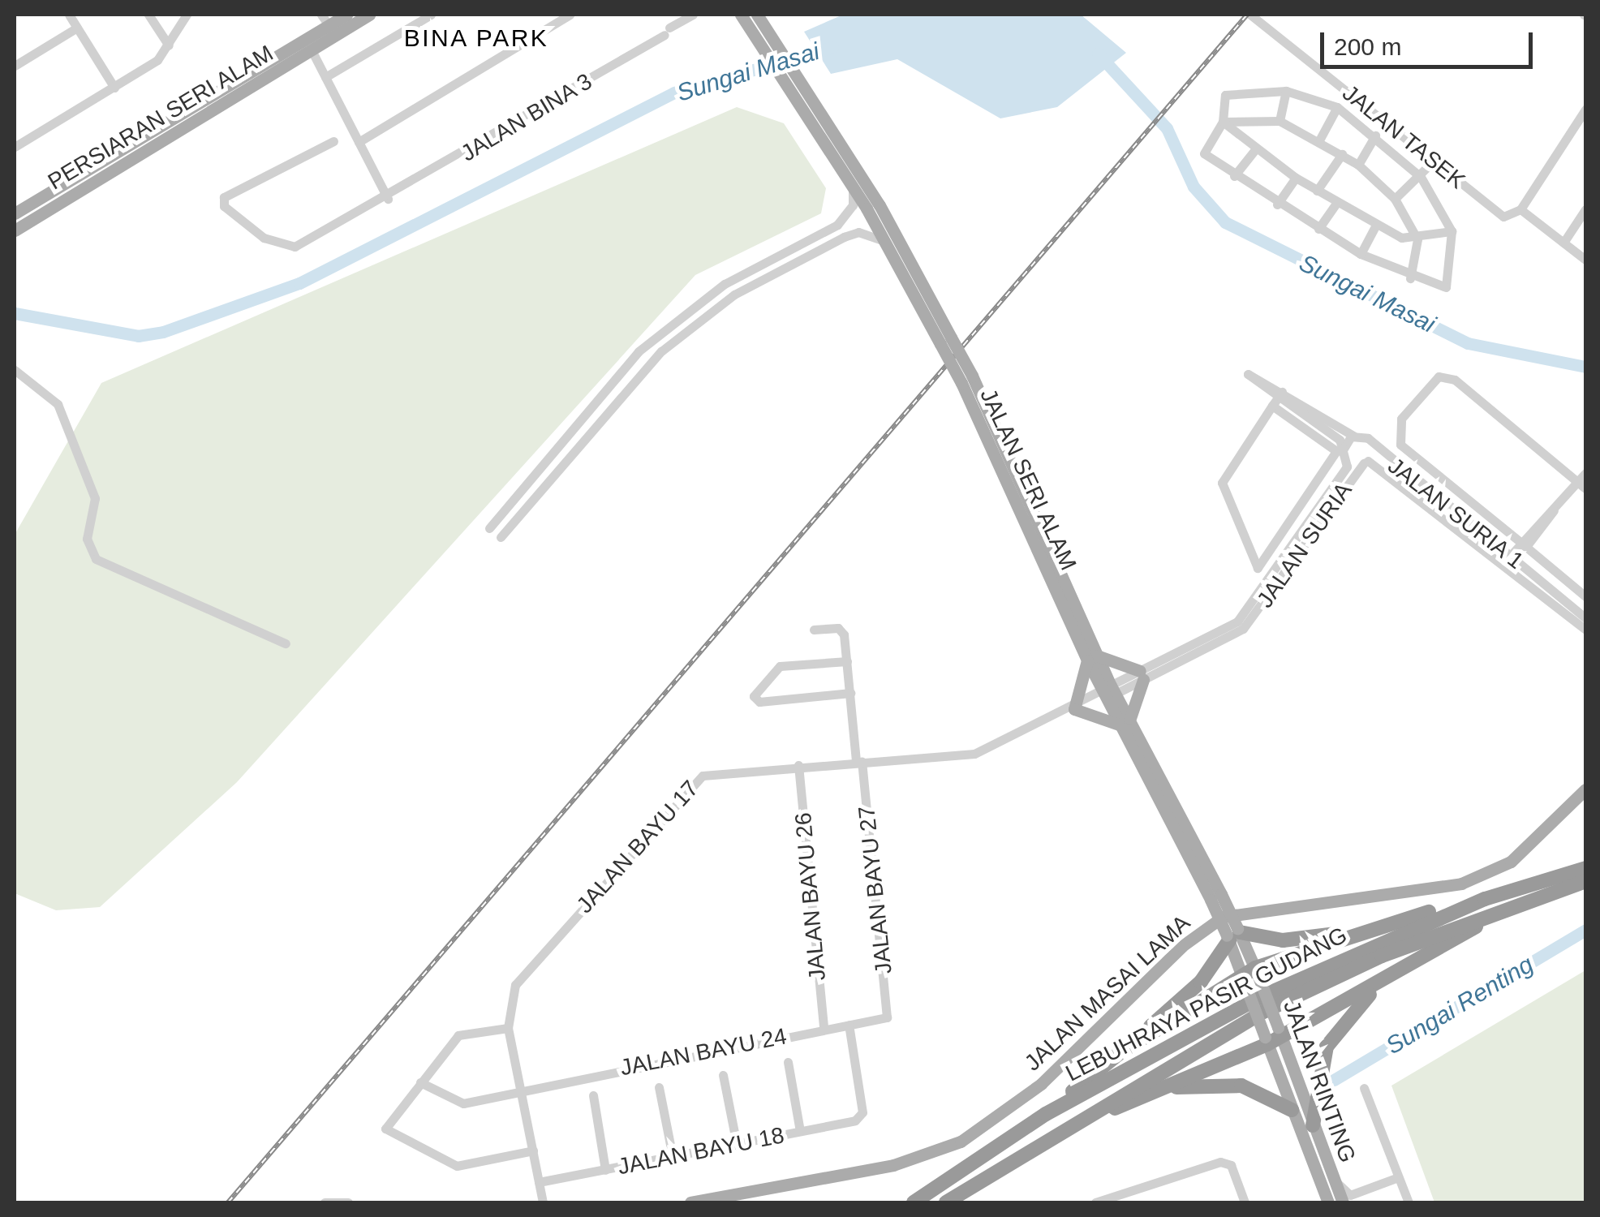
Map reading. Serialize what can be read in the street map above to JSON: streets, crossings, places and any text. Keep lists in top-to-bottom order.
{
  "streets": {
    "highway": ["LEBUHRAYA PASIR GUDANG"],
    "main road": [
      "PERSIARAN SERI ALAM",
      "JALAN SERI ALAM",
      "JALAN MASAI LAMA",
      "JALAN RINTING"
    ],
    "street": [
      "JALAN BINA 3",
      "JALAN TASEK",
      "JALAN SURIA 1",
      "JALAN SURIA",
      "JALAN BAYU 17",
      "JALAN BAYU 27",
      "JALAN BAYU 26",
      "JALAN BAYU 24",
      "JALAN BAYU 18"
    ]
  },
  "crossings": [
    ["JALAN SERI ALAM", "JALAN SURIA"],
    ["JALAN SERI ALAM", "JALAN BAYU 17"],
    ["JALAN SERI ALAM", "JALAN RINTING"],
    ["JALAN SURIA 1", "JALAN SURIA"],
    ["JALAN SURIA", "JALAN BAYU 17"],
    ["JALAN BAYU 17", "JALAN BAYU 27"],
    ["JALAN BAYU 17", "JALAN BAYU 26"],
    ["JALAN BAYU 17", "JALAN BAYU 24"],
    ["JALAN BAYU 17", "JALAN BAYU 18"],
    ["JALAN BAYU 27", "JALAN BAYU 24"],
    ["JALAN BAYU 26", "JALAN BAYU 24"],
    ["JALAN BAYU 24", "JALAN BAYU 18"]
  ],
  "districts": ["BINA PARK"],
  "water": ["Sungai Masai", "Sungai Renting"],
  "scale_bar": "200 m"
}
